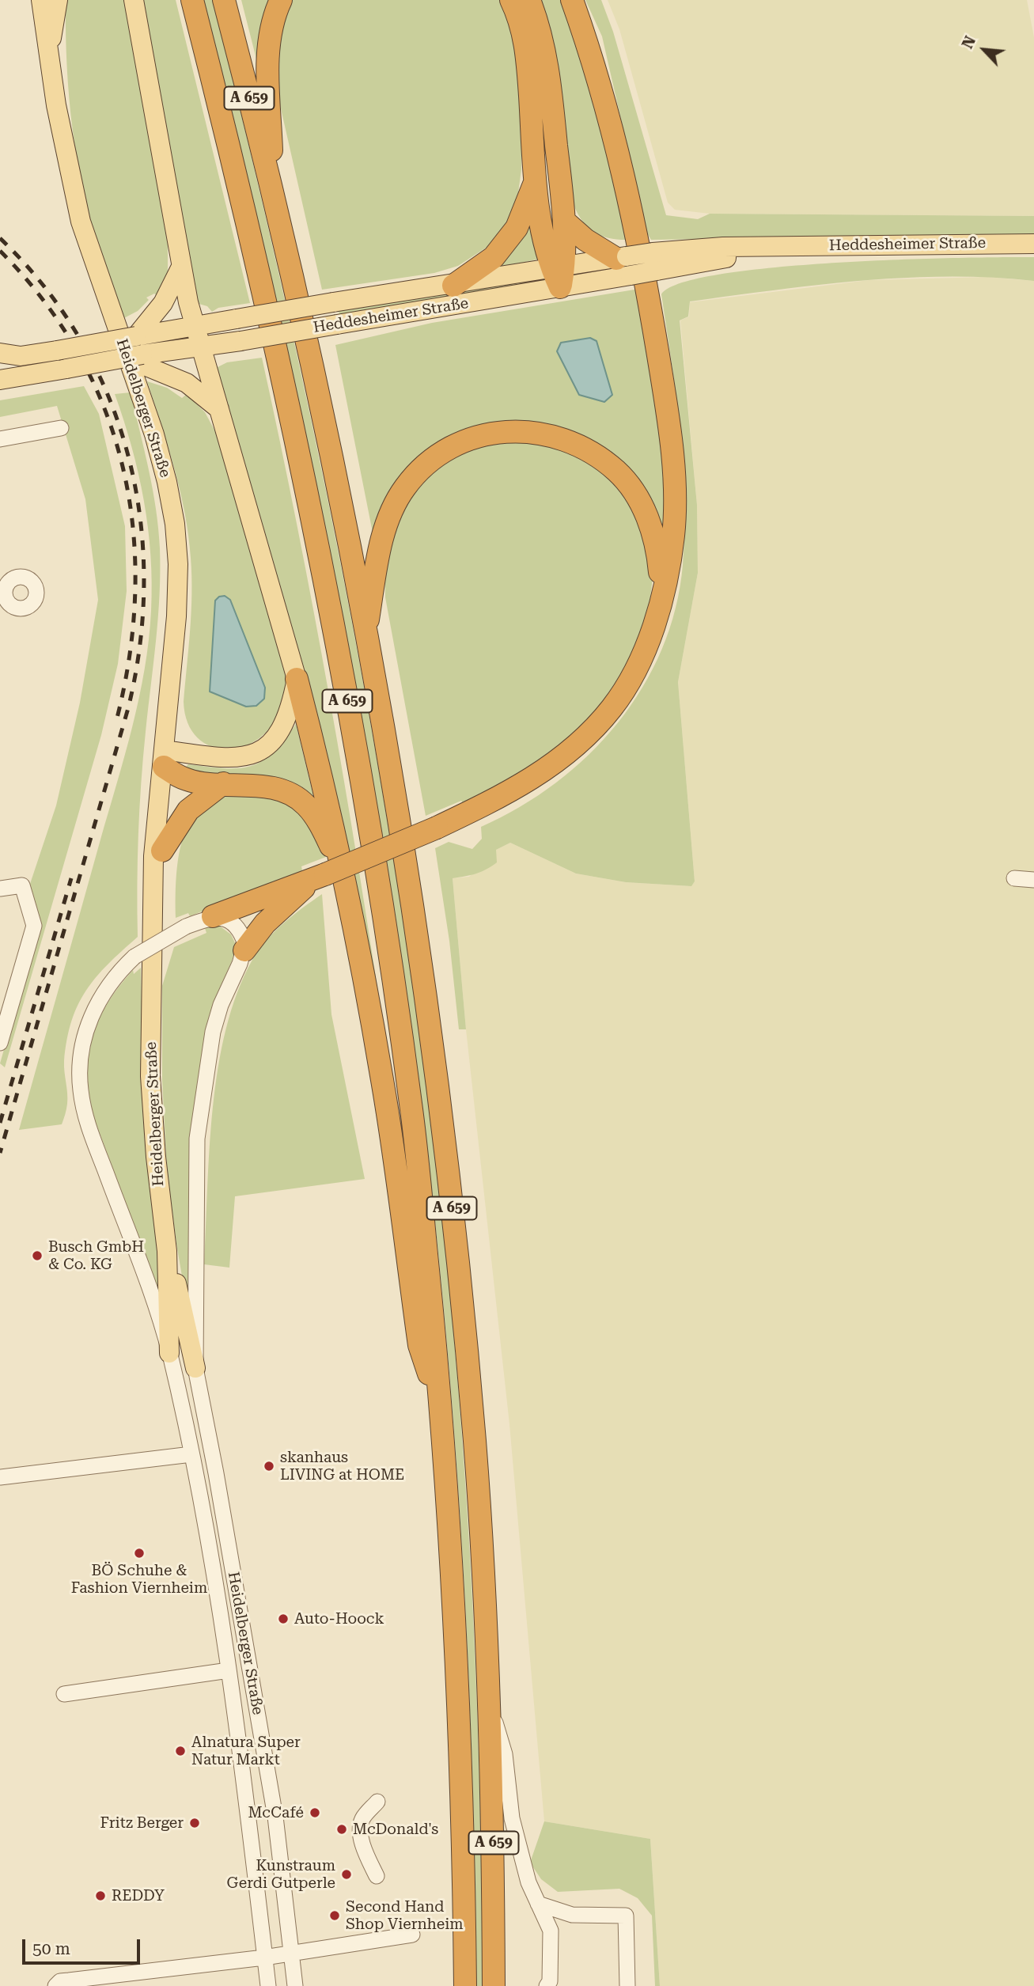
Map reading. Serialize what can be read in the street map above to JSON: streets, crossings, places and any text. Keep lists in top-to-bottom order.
{
  "streets": {
    "highway": ["A 659"],
    "main road": ["Heddesheimer Straße", "Heidelberger Straße"]
  },
  "places": [
    "Busch GmbH & Co. KG",
    "skanhaus LIVING at HOME",
    "BÖ Schuhe & Fashion Viernheim",
    "Auto-Hoock",
    "Alnatura Super Natur Markt",
    "McCafé",
    "Fritz Berger",
    "McDonald's",
    "Kunstraum Gerdi Gutperle",
    "REDDY",
    "Second Hand Shop Viernheim"
  ],
  "scale_bar": "50 m",
  "north": "top left"
}
